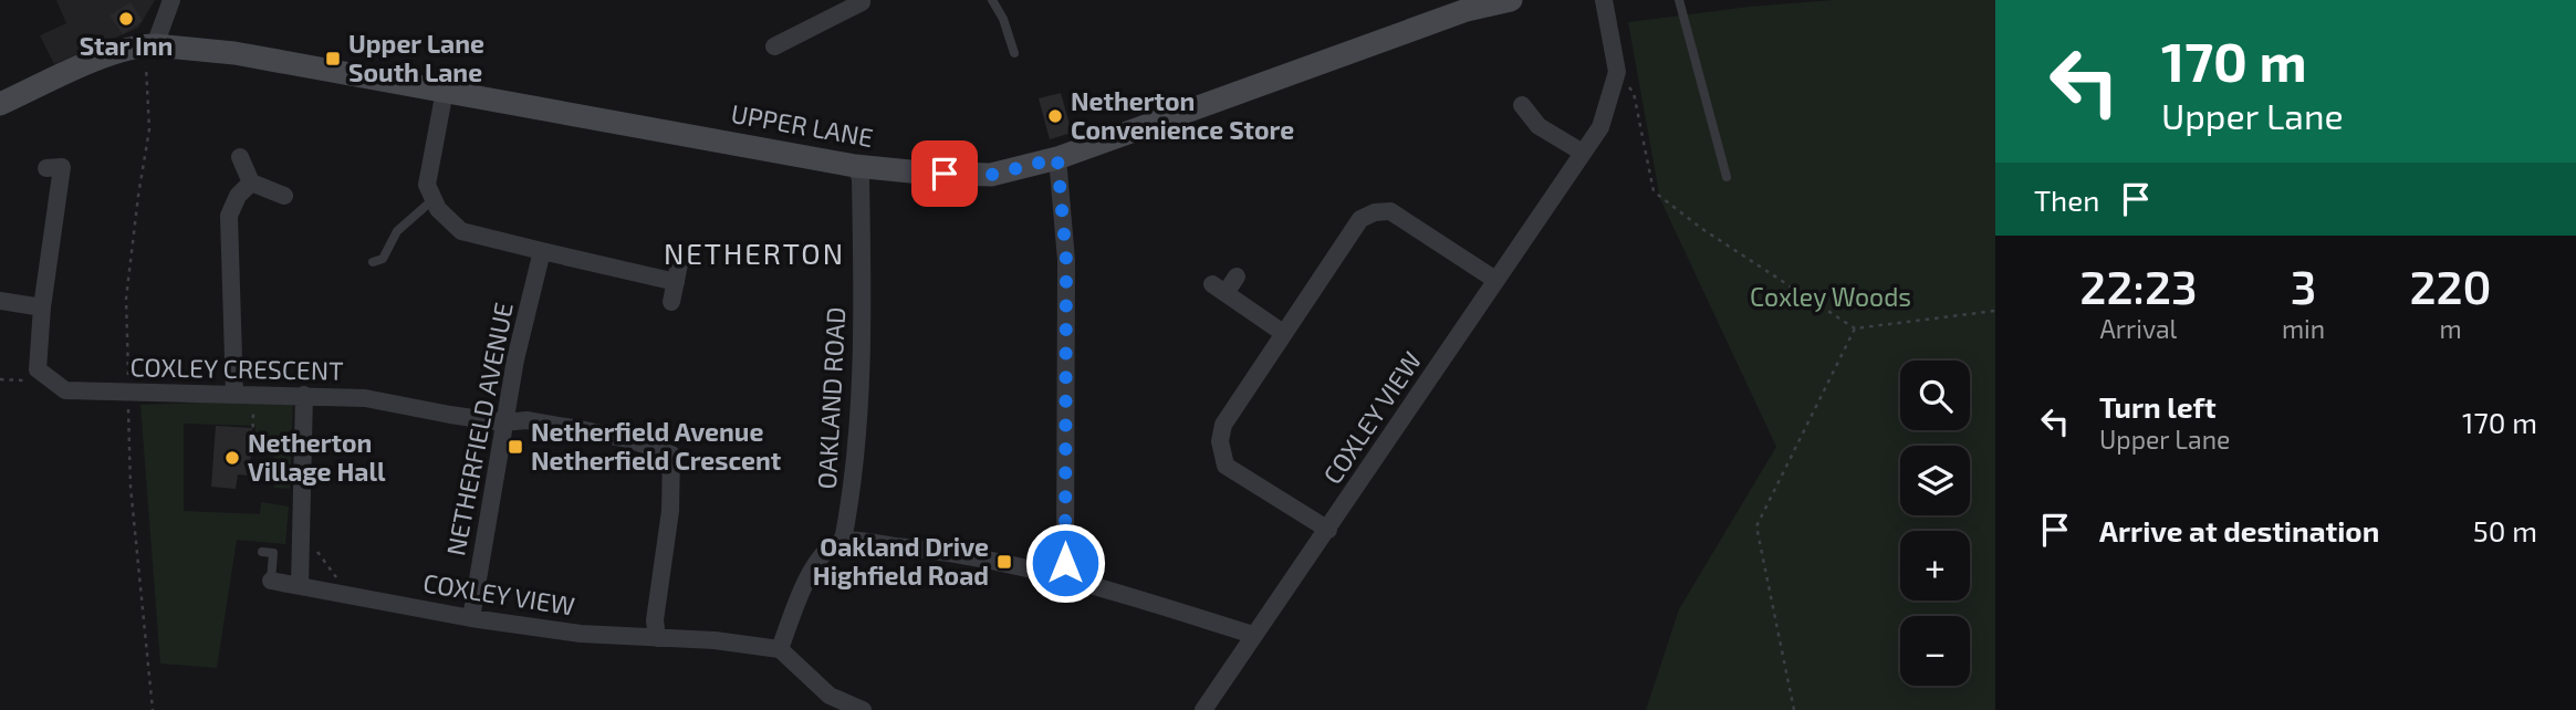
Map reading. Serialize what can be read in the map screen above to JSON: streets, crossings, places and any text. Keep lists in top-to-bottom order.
{
  "streets": {
    "main road": ["UPPER LANE"],
    "street": [
      "COXLEY CRESCENT",
      "OAKLAND ROAD",
      "COXLEY VIEW",
      "NETHERFIELD AVENUE"
    ]
  },
  "crossings": [
    ["UPPER LANE", "OAKLAND ROAD"],
    ["COXLEY CRESCENT", "COXLEY VIEW"],
    ["COXLEY CRESCENT", "NETHERFIELD AVENUE"],
    ["COXLEY VIEW", "NETHERFIELD AVENUE"]
  ],
  "districts": ["NETHERTON"],
  "parks": ["Coxley Woods"],
  "places": {
    "other": ["Star Inn", "Netherton Convenience Store", "Netherton Village Hall"],
    "transit": ["Upper Lane South Lane", "Netherfield Avenue Netherfield Crescent", "Oakland Drive Highfield Road"]
  },
  "page": {
    "turn": ["170 m", "Upper Lane"],
    "then": "Then",
    "eta": [
      "22:23",
      "Arrival",
      "3",
      "min",
      "220",
      "m"
    ],
    "map_buttons": ["+", "−"],
    "list": [
      {
        "name": "Turn left",
        "note": "Upper Lane",
        "value": "170 m"
      },
      {
        "name": "Arrive at destination",
        "value": "50 m"
      }
    ]
  }
}
